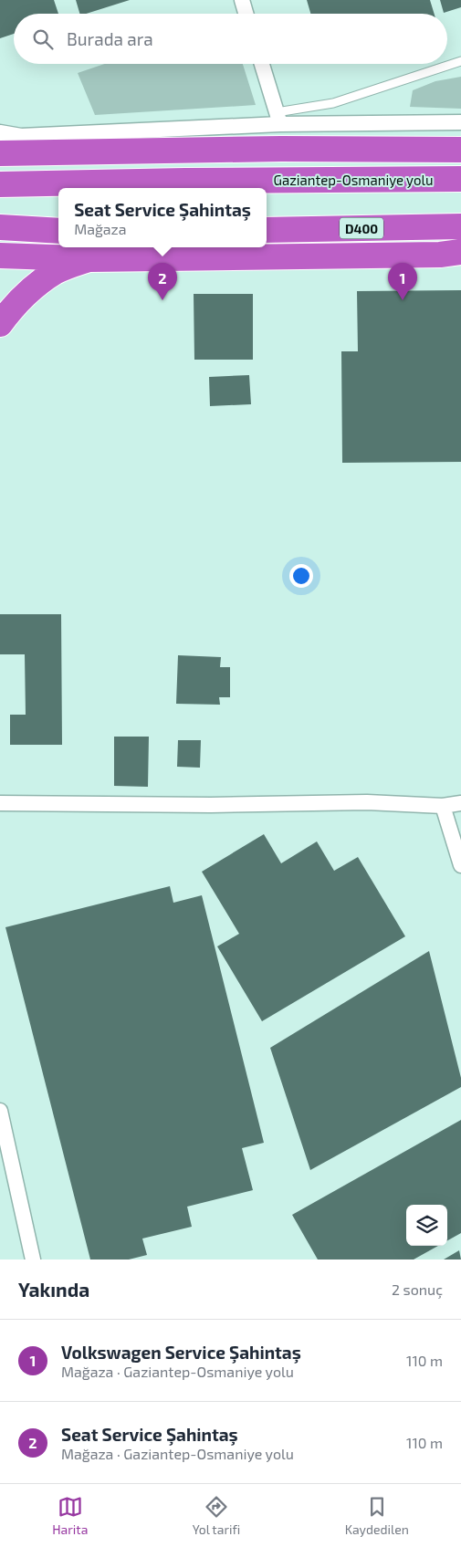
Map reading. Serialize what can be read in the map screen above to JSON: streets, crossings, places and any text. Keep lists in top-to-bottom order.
{
  "streets": {
    "highway": ["Gaziantep-Osmaniye yolu", "D400"]
  },
  "page": {
    "search": "Burada ara",
    "popup": ["Seat Service Şahintaş", "Mağaza"],
    "pins": ["1", "2"],
    "heading": ["Yakında", "2 sonuç"],
    "list": [
      {
        "mark": "1",
        "name": "Volkswagen Service Şahintaş",
        "note": "Mağaza · Gaziantep-Osmaniye yolu",
        "value": "110 m"
      },
      {
        "mark": "2",
        "name": "Seat Service Şahintaş",
        "note": "Mağaza · Gaziantep-Osmaniye yolu",
        "value": "110 m"
      }
    ],
    "nav": ["Harita", "Yol tarifi", "Kaydedilen"]
  }
}
